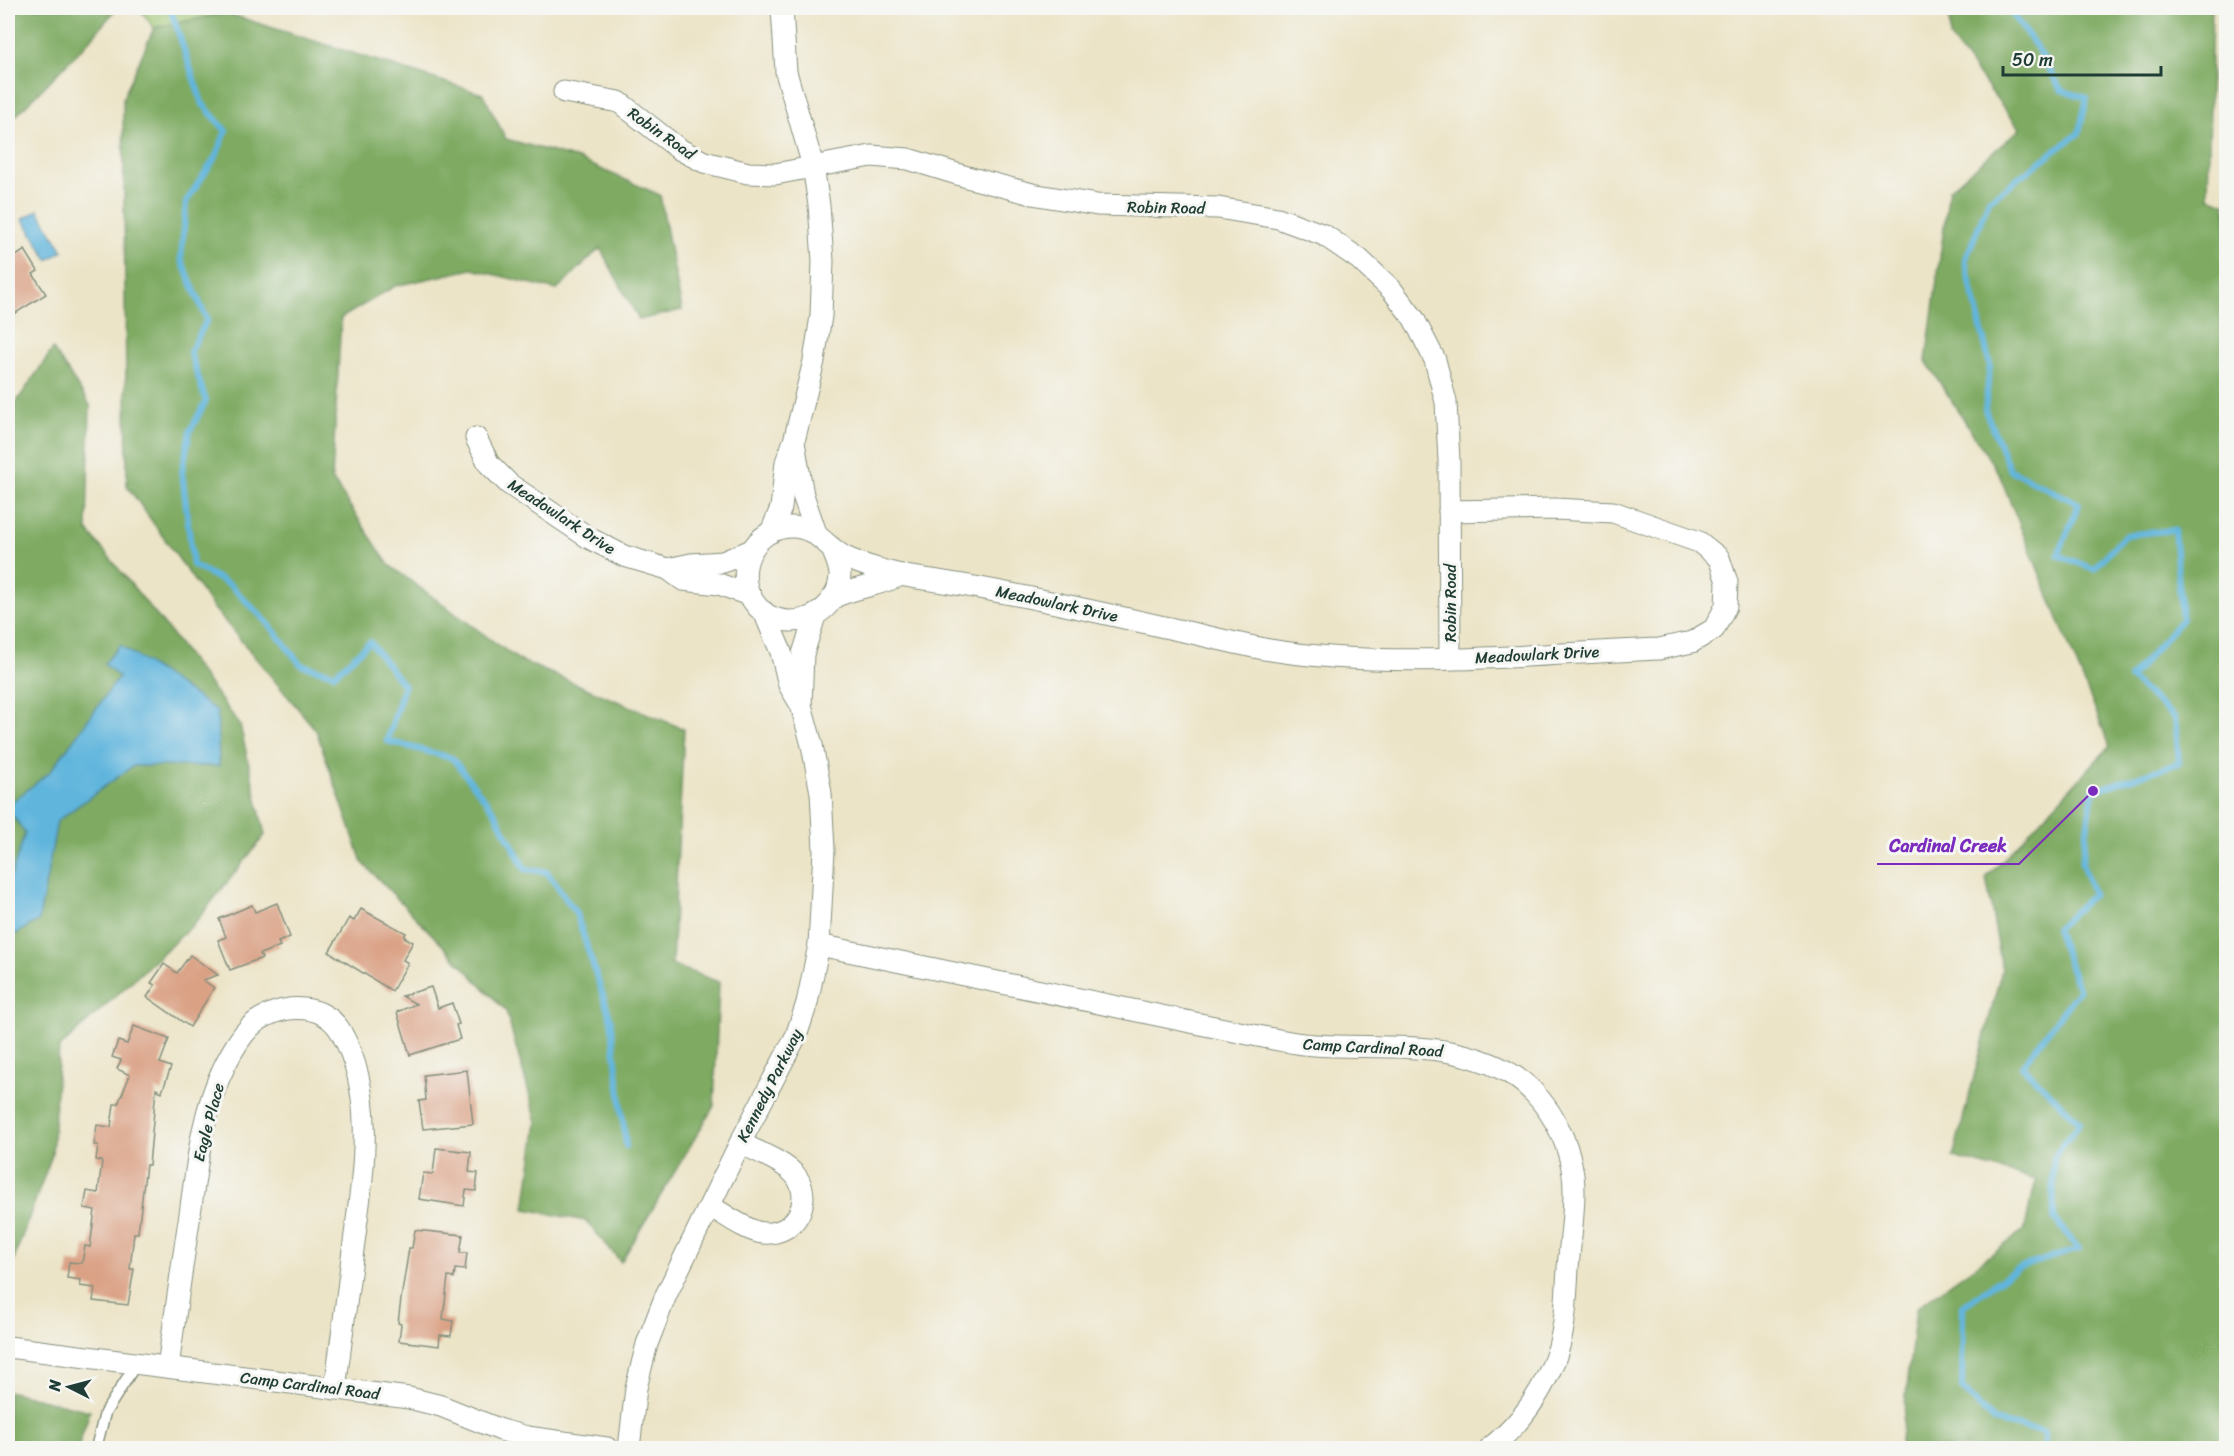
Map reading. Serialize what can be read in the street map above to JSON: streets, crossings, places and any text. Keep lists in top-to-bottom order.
{
  "streets": {
    "street": [
      "Robin Road",
      "Meadowlark Drive",
      "Camp Cardinal Road",
      "Kennedy Parkway",
      "Eagle Place"
    ]
  },
  "crossings": [
    ["Robin Road", "Meadowlark Drive"],
    ["Meadowlark Drive", "Kennedy Parkway"],
    ["Camp Cardinal Road", "Kennedy Parkway"],
    ["Camp Cardinal Road", "Eagle Place"]
  ],
  "places": ["Cardinal Creek"],
  "scale_bar": "50 m",
  "north": "left"
}
